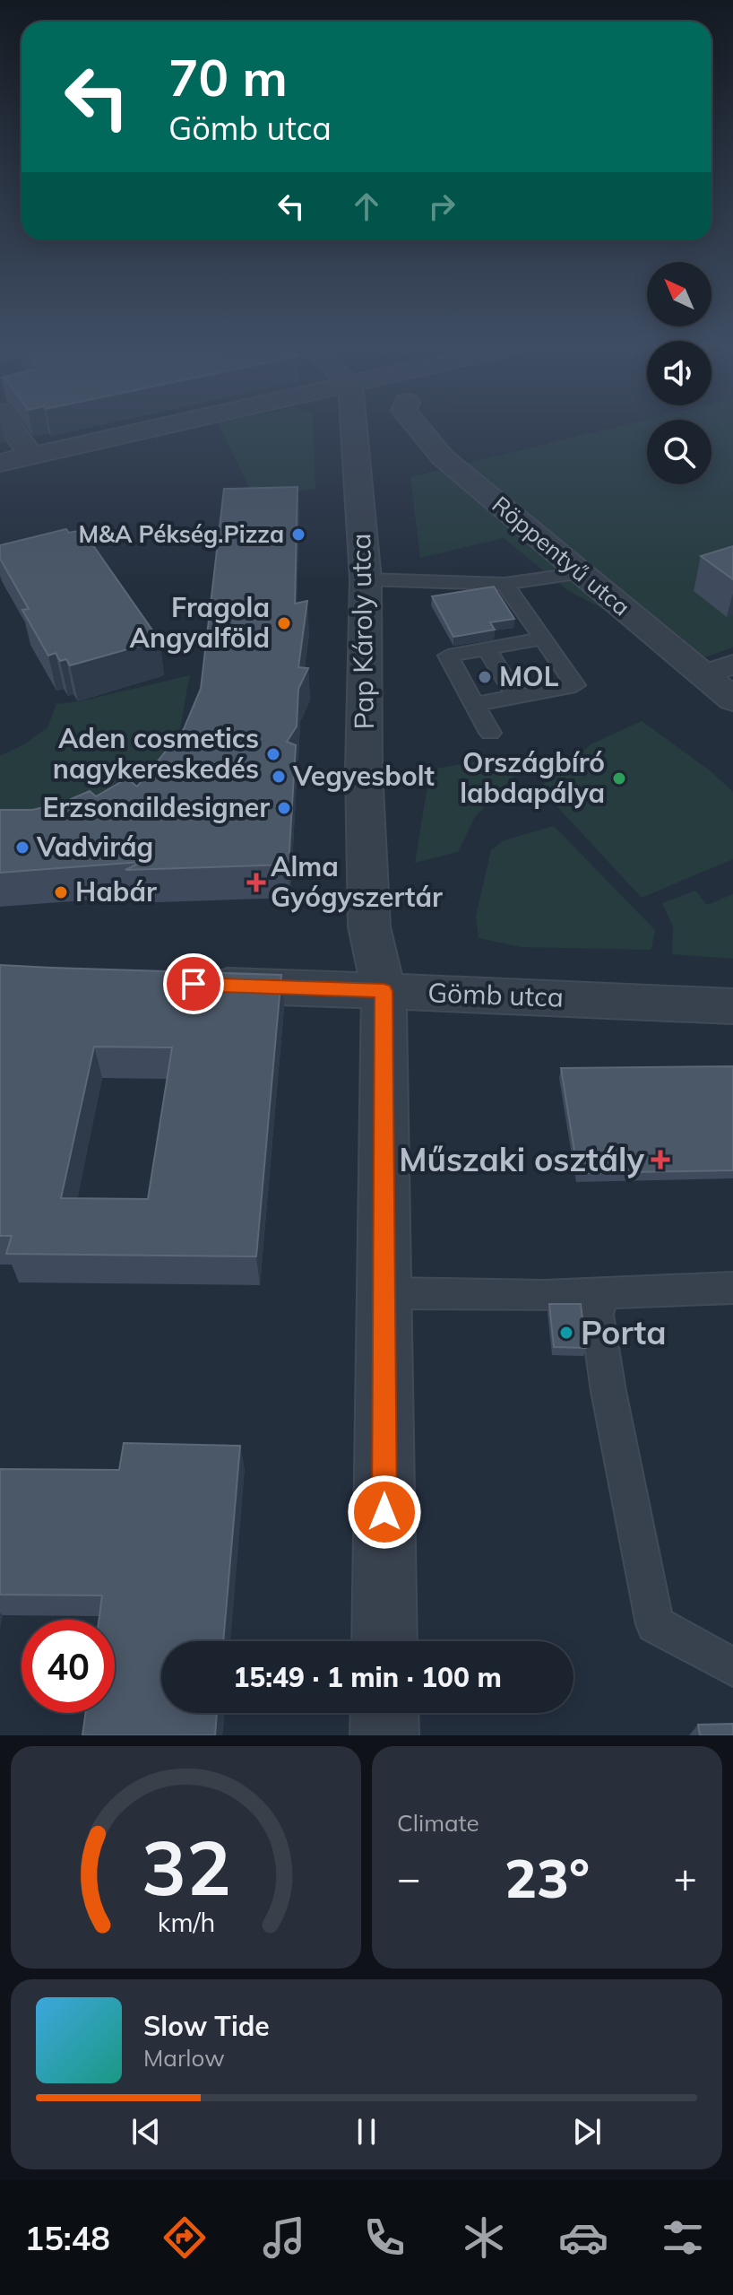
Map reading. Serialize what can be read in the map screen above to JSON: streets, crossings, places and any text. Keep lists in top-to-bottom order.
{
  "streets": {
    "street": ["Röppentyű utca", "Pap Károly utca", "Gömb utca"]
  },
  "crossings": [
    ["Pap Károly utca", "Gömb utca"]
  ],
  "places": {
    "other": [
      "M&A Pékség.Pizza",
      "Fragola Angyalföld",
      "MOL",
      "Aden cosmetics nagykereskedés",
      "Vegyesbolt",
      "Országbíró labdapálya",
      "Erzsonaildesigner",
      "Vadvirág",
      "Habár",
      "Porta"
    ],
    "health": ["Alma Gyógyszertár", "Műszaki osztály"]
  },
  "north": "top left",
  "page": {
    "turn": ["70 m", "Gömb utca"],
    "limit": "40",
    "trip": "15:49 · 1 min · 100 m",
    "tile": "Climate",
    "heat": ["−", "23°", "+"],
    "song": ["Slow Tide", "Marlow"],
    "tabs": "15:48",
    "gauge": ["32", "km/h"]
  }
}
